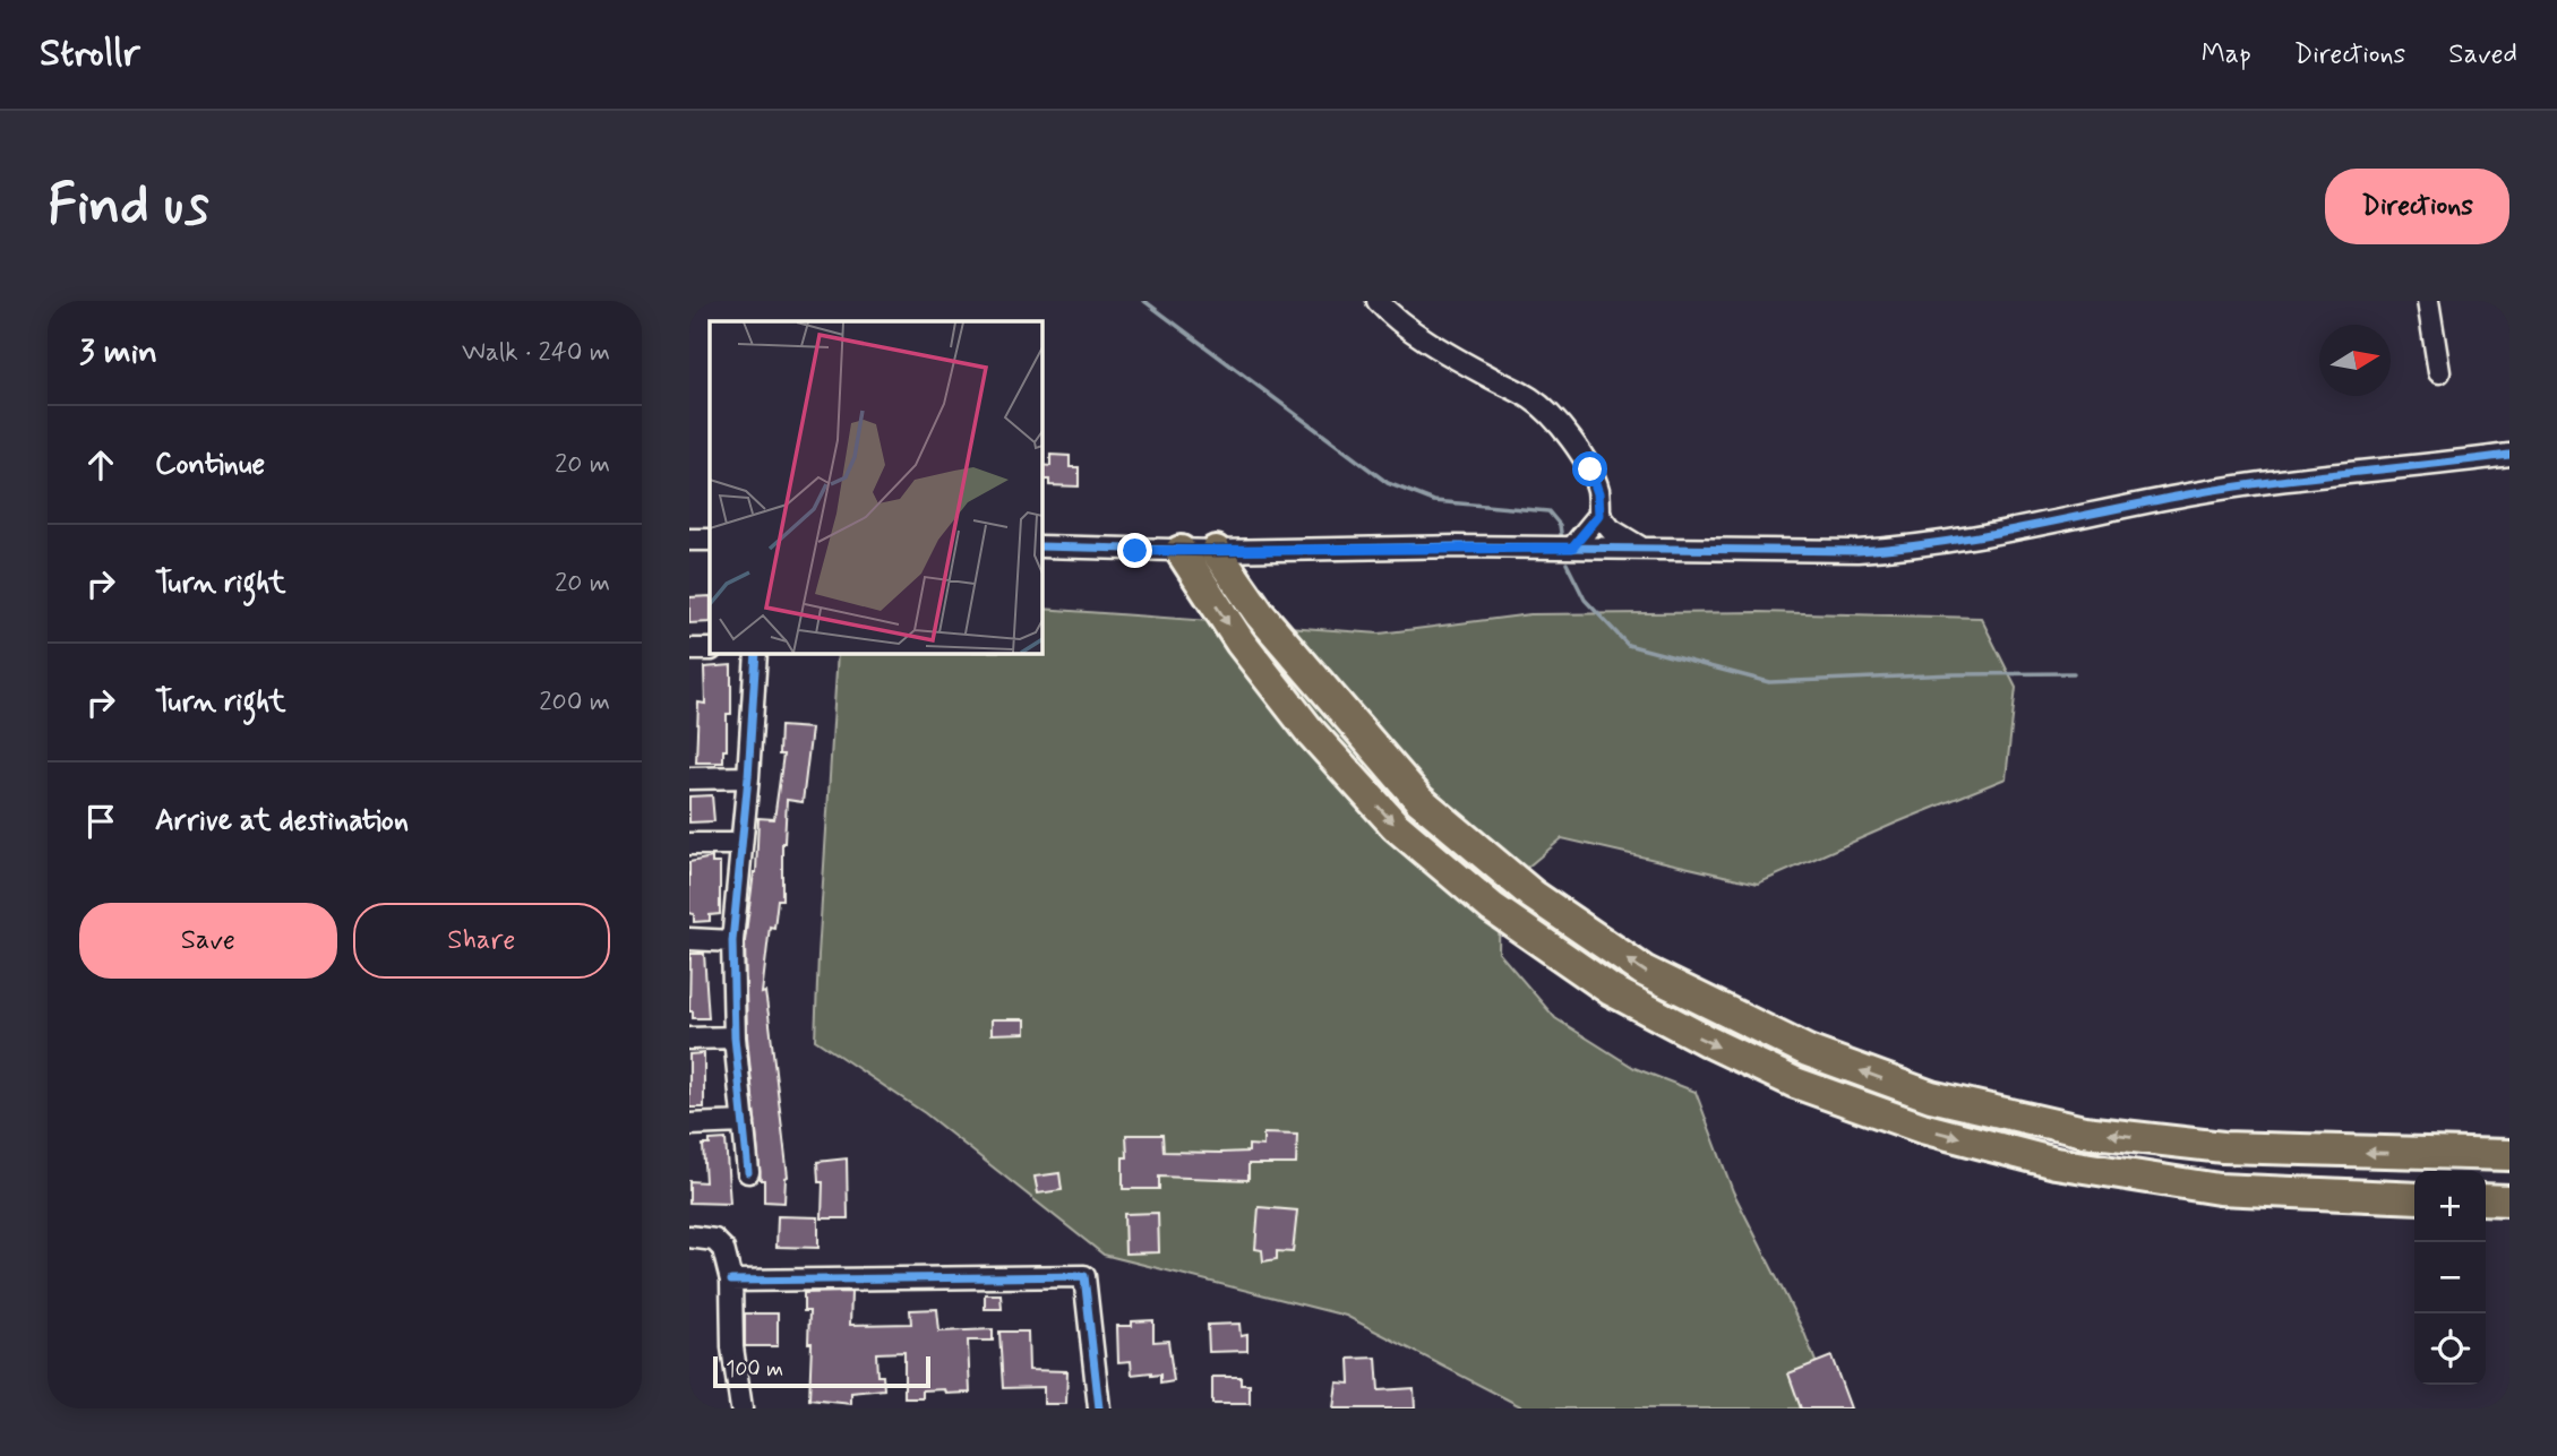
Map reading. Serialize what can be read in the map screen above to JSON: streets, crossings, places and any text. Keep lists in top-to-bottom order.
{
  "scale_bar": "100 m",
  "north": "right",
  "page": {
    "header": "Strollr",
    "nav": ["Map", "Directions", "Saved"],
    "buttons": [
      "Directions",
      ["Save", "Share"]
    ],
    "title": "Find us",
    "heading": ["3 min", "Walk · 240 m"],
    "list": [
      ["Continue", "20 m"],
      ["Turn right", "20 m"],
      ["Turn right", "200 m"],
      "Arrive at destination"
    ],
    "map_buttons": ["+", "−"],
    "scale": "100 m"
  }
}
